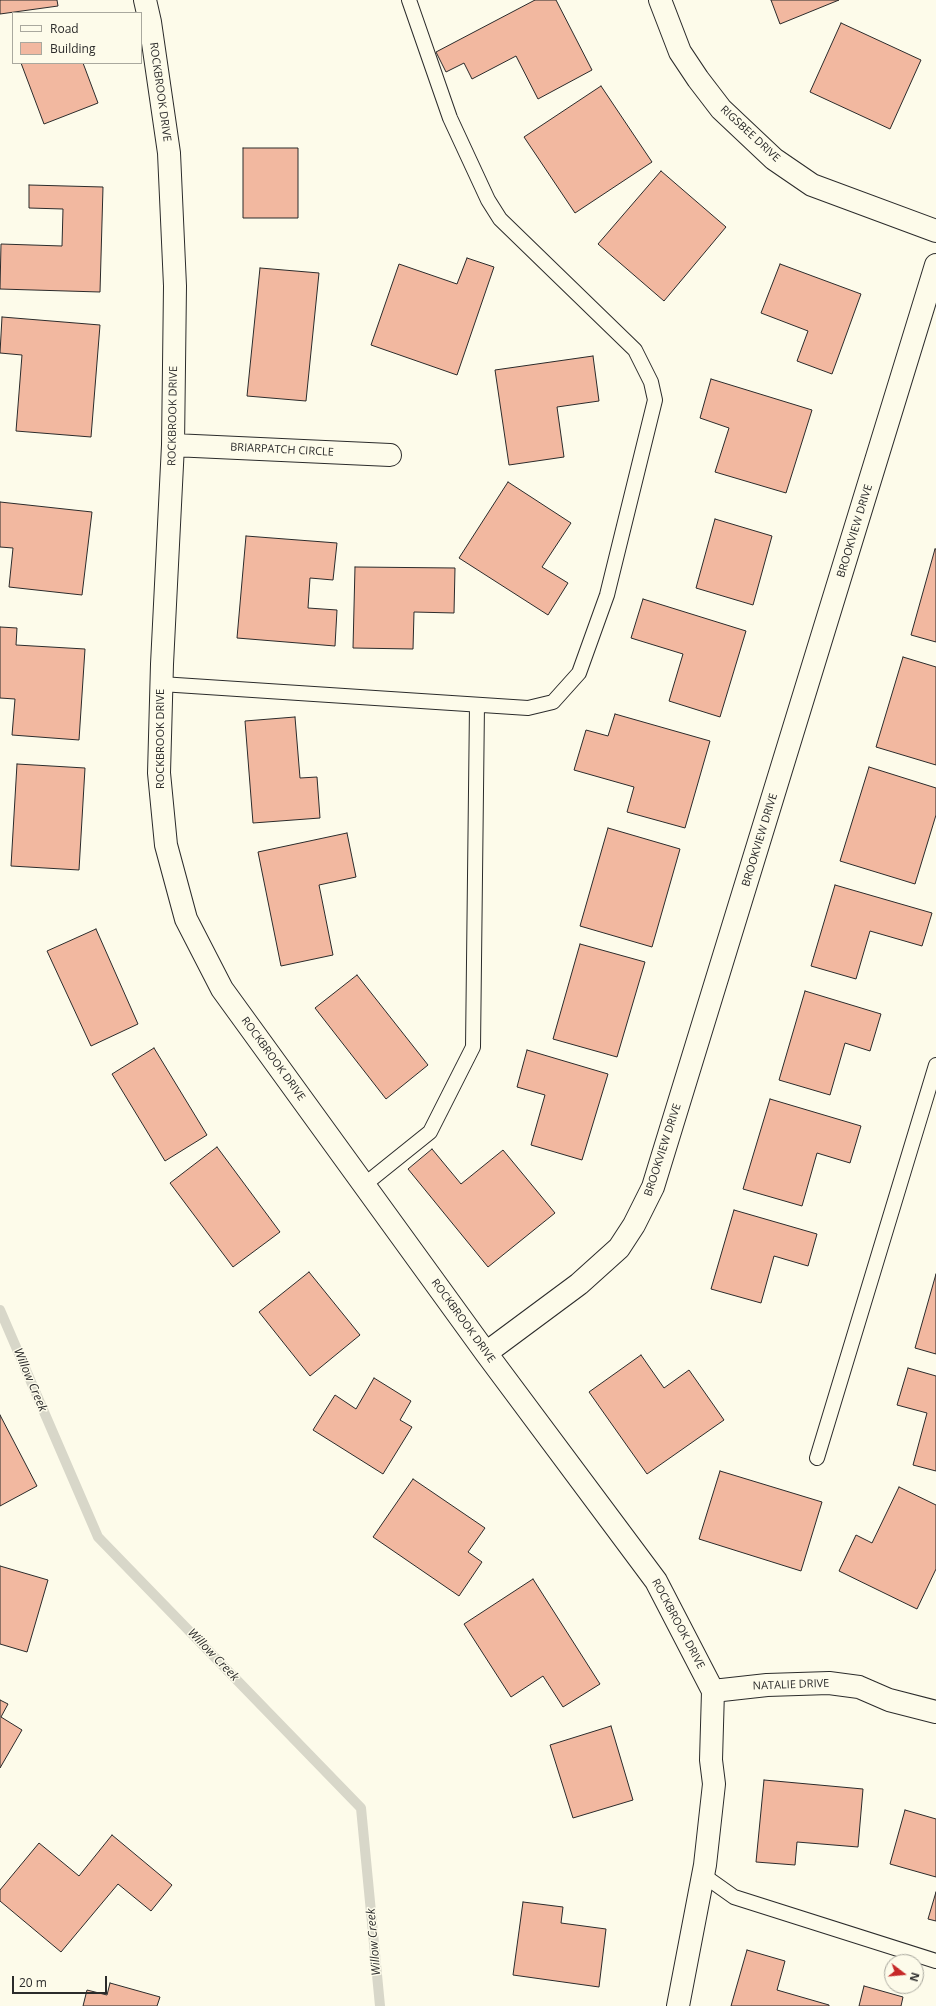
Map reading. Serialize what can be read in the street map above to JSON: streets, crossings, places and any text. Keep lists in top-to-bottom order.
{
  "streets": {
    "street": [
      "ROCKBROOK DRIVE",
      "RIGSBEE DRIVE",
      "BRIARPATCH CIRCLE",
      "BROOKVIEW DRIVE",
      "NATALIE DRIVE"
    ]
  },
  "crossings": [
    ["ROCKBROOK DRIVE", "BRIARPATCH CIRCLE"],
    ["ROCKBROOK DRIVE", "BROOKVIEW DRIVE"],
    ["ROCKBROOK DRIVE", "NATALIE DRIVE"]
  ],
  "water": ["Willow Creek"],
  "legend": ["Road", "Building"],
  "scale_bar": "20 m",
  "north": "right"
}
